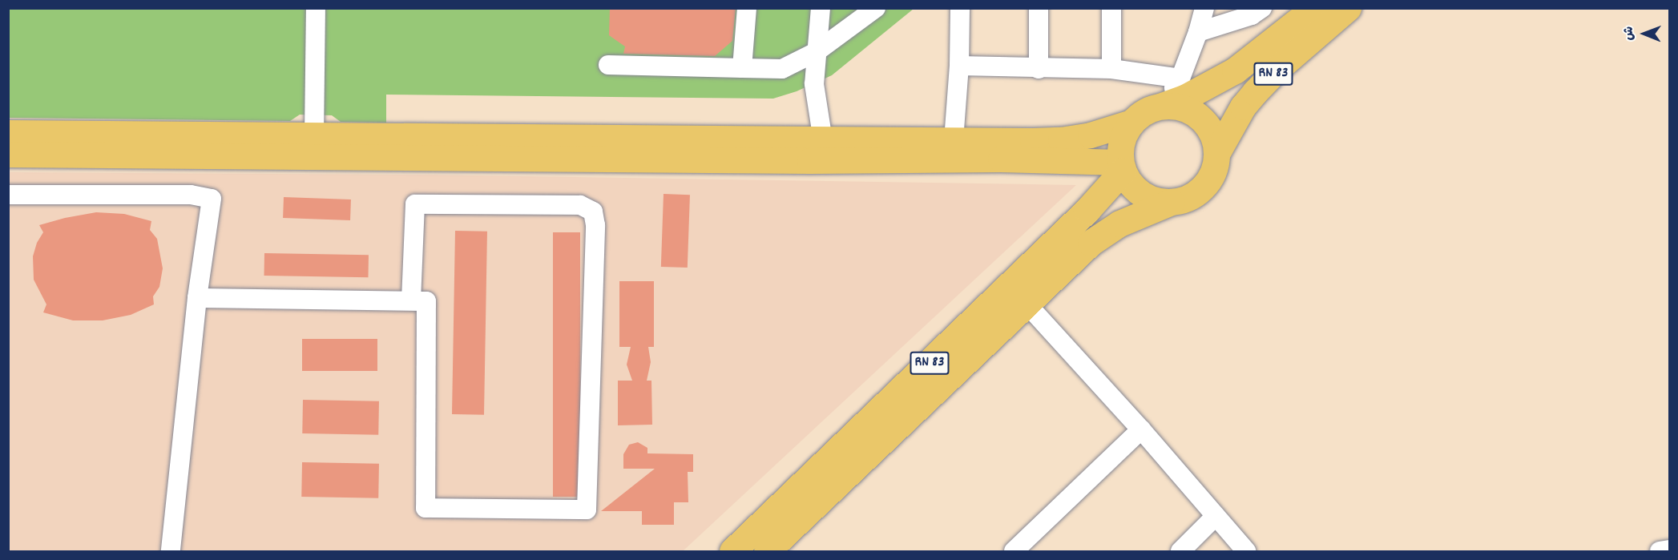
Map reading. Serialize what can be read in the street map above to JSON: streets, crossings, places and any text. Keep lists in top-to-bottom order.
{
  "streets": {
    "highway": ["RN 83"]
  },
  "north": "left"
}
